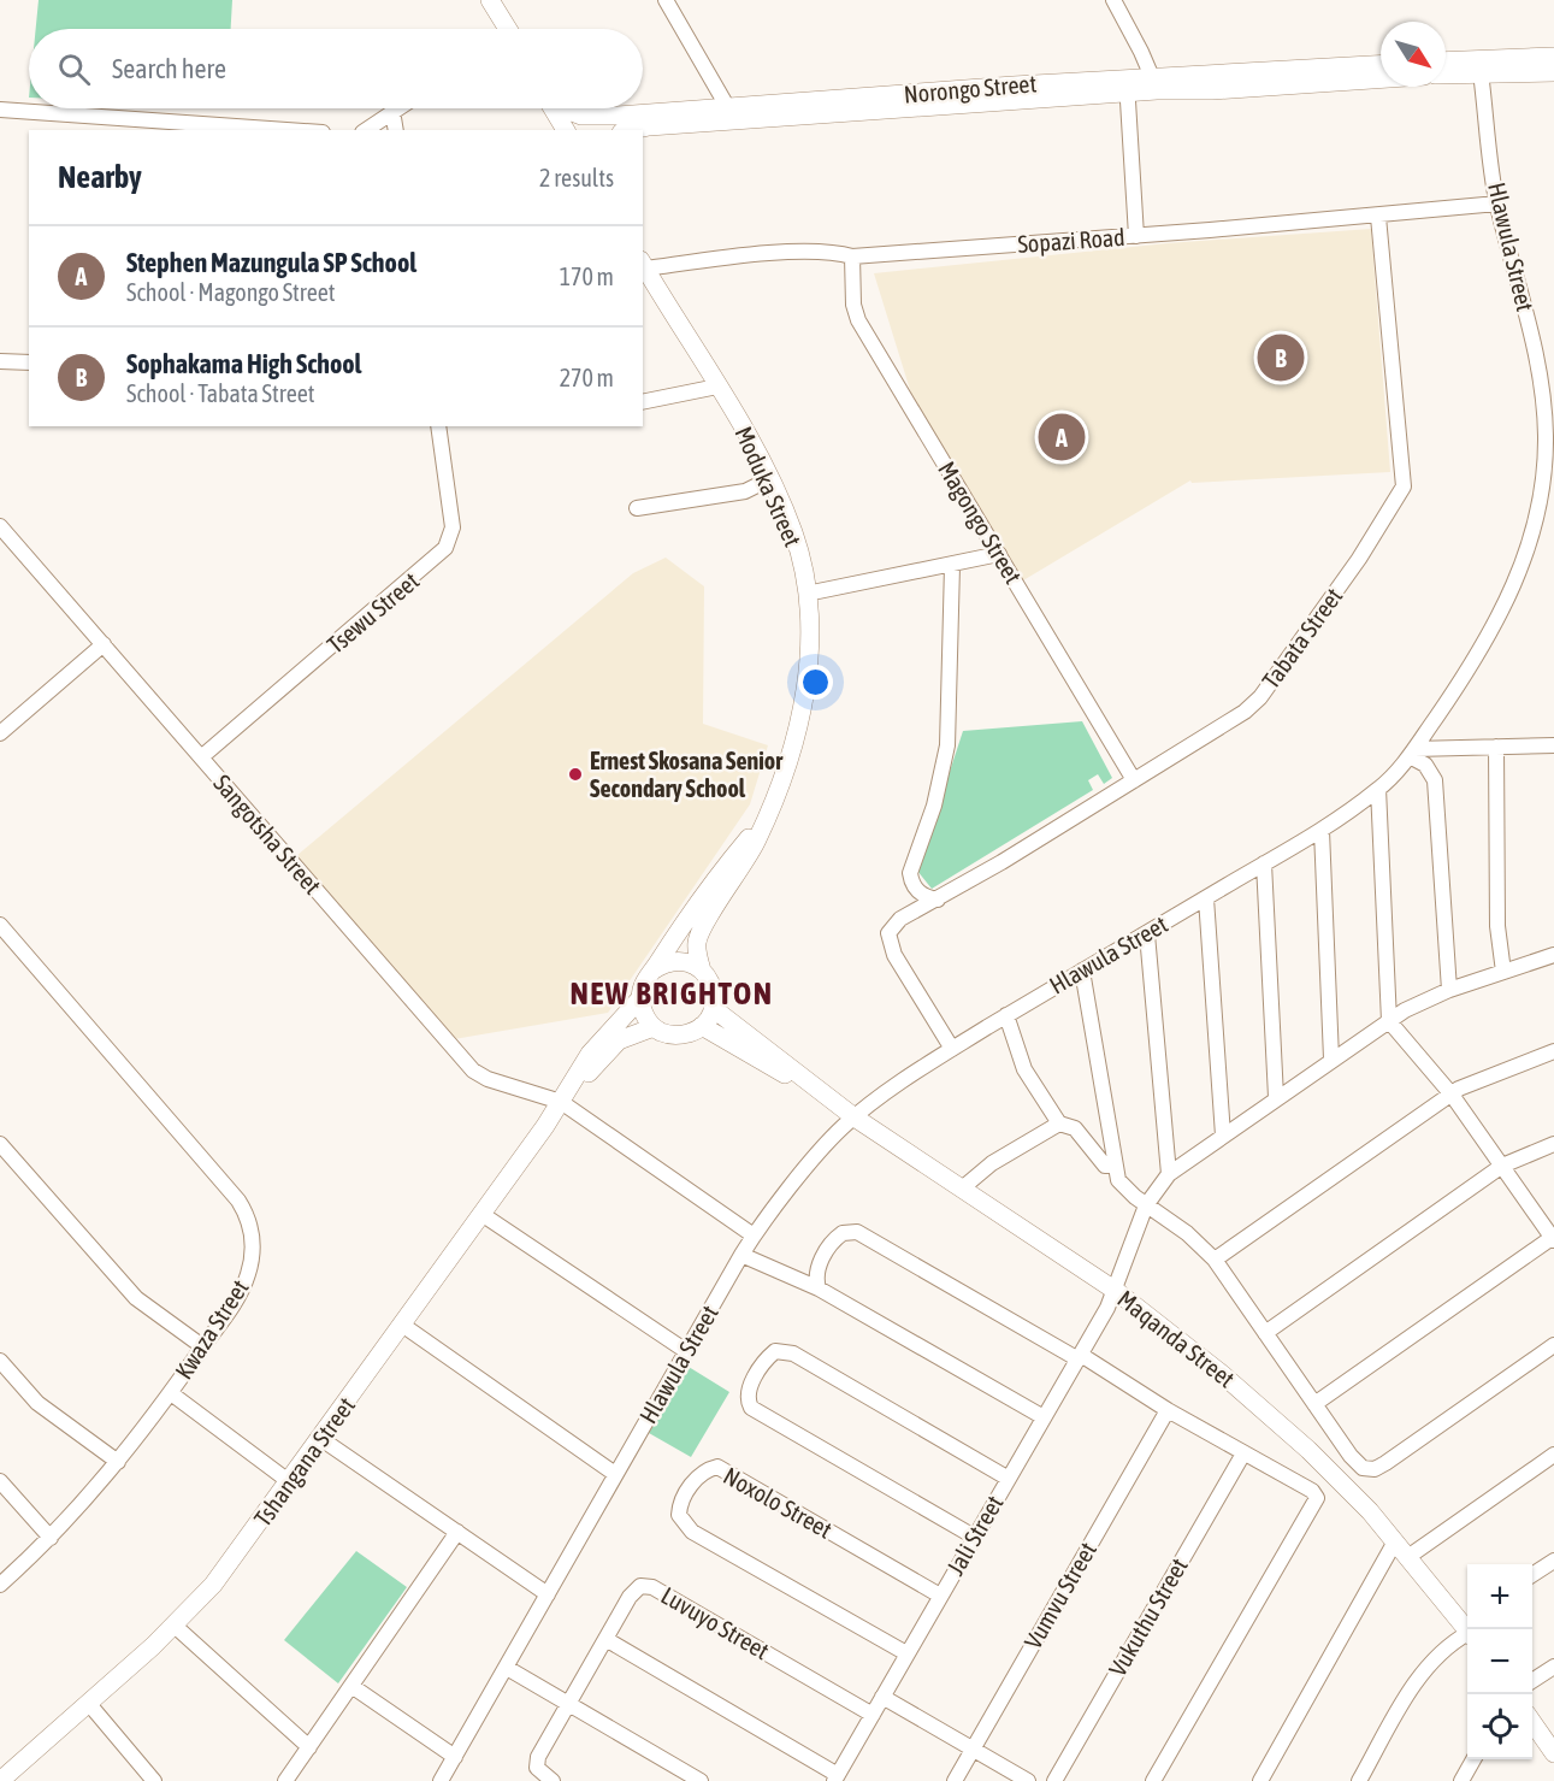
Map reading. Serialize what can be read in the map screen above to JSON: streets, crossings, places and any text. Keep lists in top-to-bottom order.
{
  "streets": {
    "street": [
      "Norongo Street",
      "Sopazi Road",
      "Hlawula Street",
      "Moduka Street",
      "Magongo Street",
      "Tsewu Street",
      "Tabata Street",
      "Sangotsha Street",
      "Kwaza Street",
      "Maqanda Street",
      "Tshangana Street",
      "Noxolo Street",
      "Jali Street",
      "Vumvu Street",
      "Vukuthu Street",
      "Luvuyo Street"
    ]
  },
  "crossings": [
    ["Sopazi Road", "Hlawula Street"],
    ["Sopazi Road", "Moduka Street"],
    ["Sopazi Road", "Magongo Street"],
    ["Sopazi Road", "Tabata Street"],
    ["Hlawula Street", "Tabata Street"],
    ["Hlawula Street", "Sangotsha Street"],
    ["Hlawula Street", "Maqanda Street"],
    ["Moduka Street", "Maqanda Street"],
    ["Moduka Street", "Tshangana Street"],
    ["Magongo Street", "Tabata Street"],
    ["Tsewu Street", "Sangotsha Street"],
    ["Sangotsha Street", "Tshangana Street"],
    ["Maqanda Street", "Tshangana Street"],
    ["Maqanda Street", "Jali Street"],
    ["Noxolo Street", "Jali Street"],
    ["Jali Street", "Luvuyo Street"]
  ],
  "districts": ["NEW BRIGHTON"],
  "places": ["Ernest Skosana Senior Secondary School"],
  "north": "bottom right",
  "page": {
    "search": "Search here",
    "heading": ["Nearby", "2 results"],
    "list": [
      {
        "mark": "A",
        "name": "Stephen Mazungula SP School",
        "note": "School · Magongo Street",
        "value": "170 m"
      },
      {
        "mark": "B",
        "name": "Sophakama High School",
        "note": "School · Tabata Street",
        "value": "270 m"
      }
    ],
    "pins": ["B", "A"],
    "map_buttons": ["+", "−"]
  }
}
